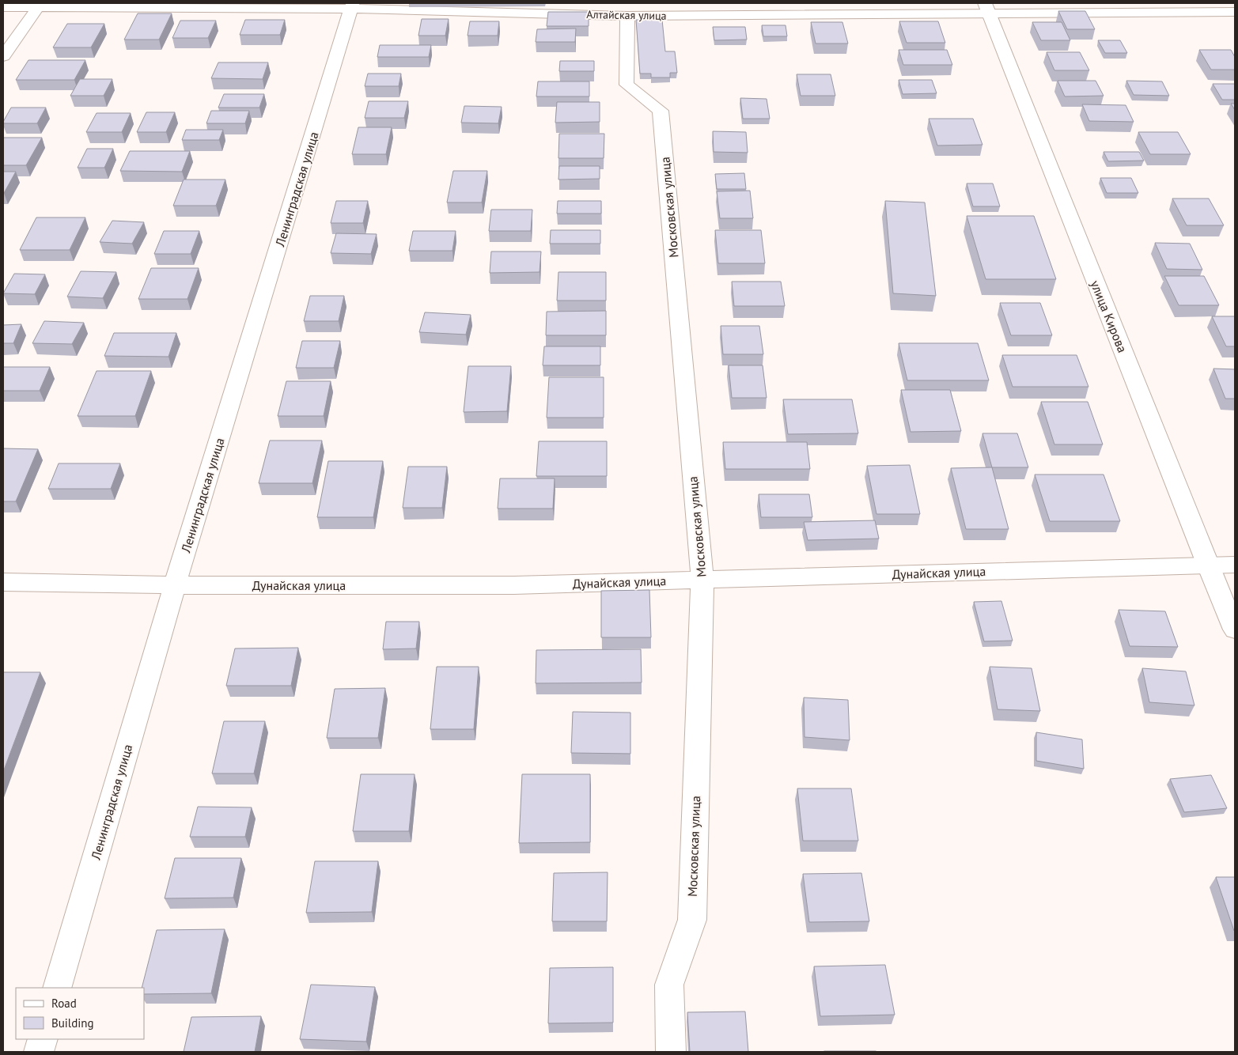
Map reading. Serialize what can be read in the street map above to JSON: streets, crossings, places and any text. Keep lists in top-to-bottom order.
{
  "streets": {
    "street": [
      "Алтайская улица",
      "Ленинградская улица",
      "Московская улица",
      "улица Кирова",
      "Дунайская улица"
    ]
  },
  "crossings": [
    ["Алтайская улица", "Ленинградская улица"],
    ["Алтайская улица", "Московская улица"],
    ["Алтайская улица", "улица Кирова"],
    ["Ленинградская улица", "Дунайская улица"],
    ["Московская улица", "Дунайская улица"],
    ["улица Кирова", "Дунайская улица"]
  ],
  "legend": ["Road", "Building"]
}
